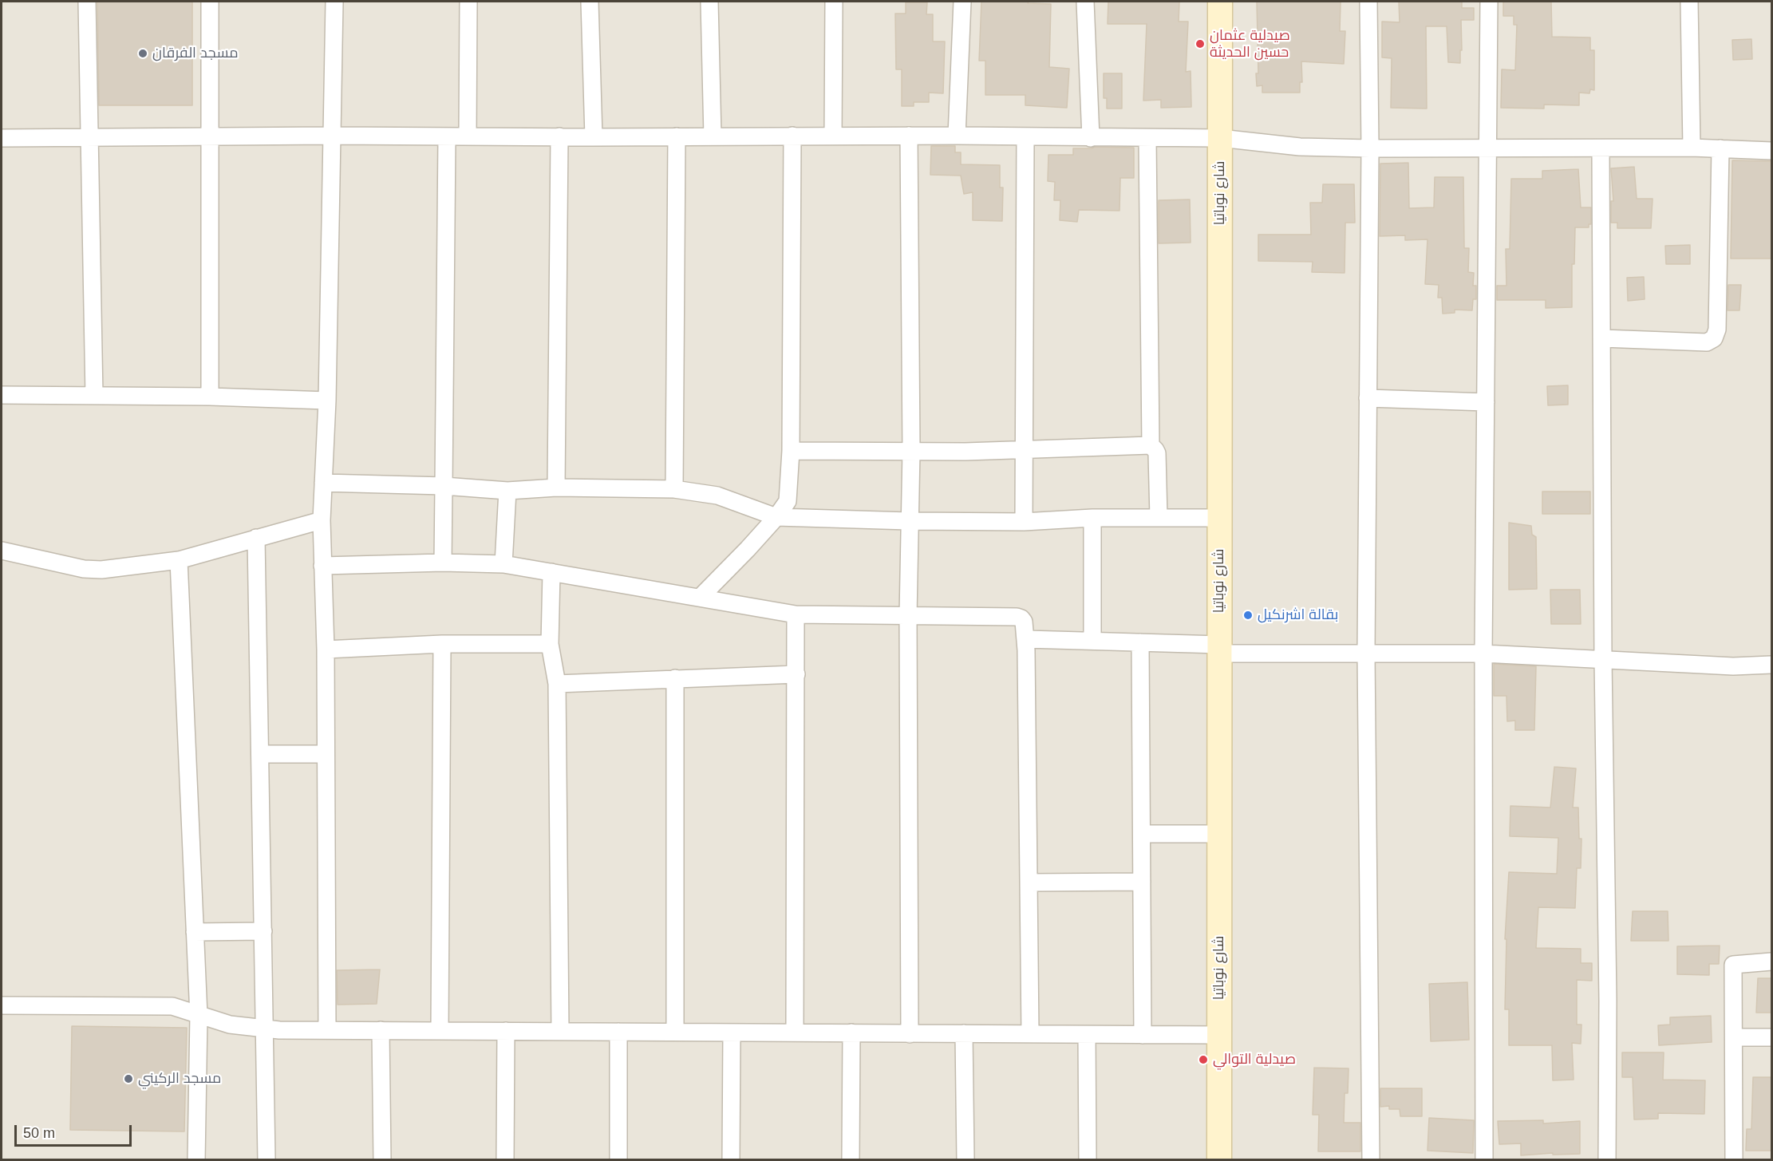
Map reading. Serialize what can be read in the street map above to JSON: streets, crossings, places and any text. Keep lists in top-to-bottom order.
{
  "streets": {
    "street": ["شارع نوباتيا"]
  },
  "places": [
    "صيدلية عثمان حسين الحديثة",
    "مسجد الفرقان",
    "بقالة اشرنكيل",
    "صيدلية التوالي",
    "مسجد الركيني"
  ],
  "scale_bar": "50 m"
}
